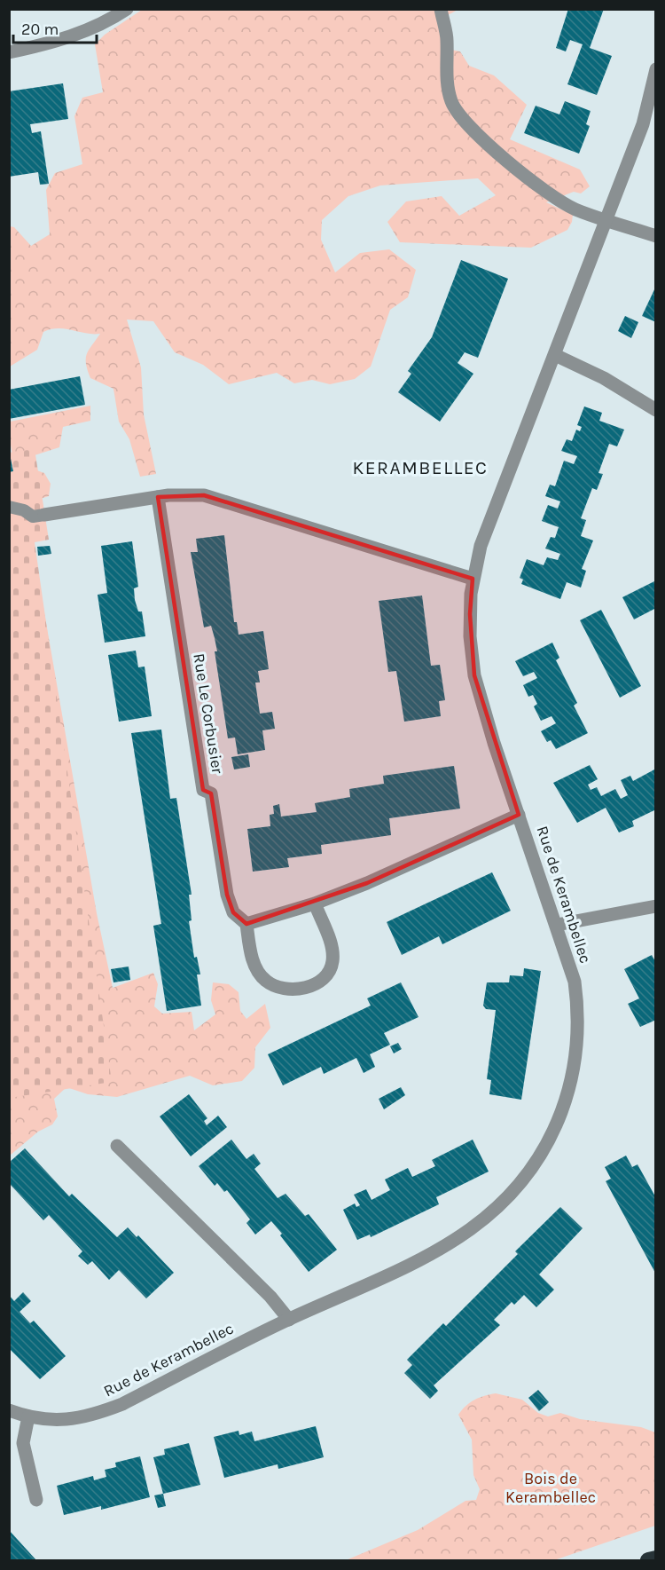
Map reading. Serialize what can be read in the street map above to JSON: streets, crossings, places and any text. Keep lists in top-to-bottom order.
{
  "streets": {
    "street": ["Rue Le Corbusier", "Rue de Kerambellec"]
  },
  "districts": ["KERAMBELLEC"],
  "parks": ["Bois de Kerambellec"],
  "scale_bar": "20 m"
}
